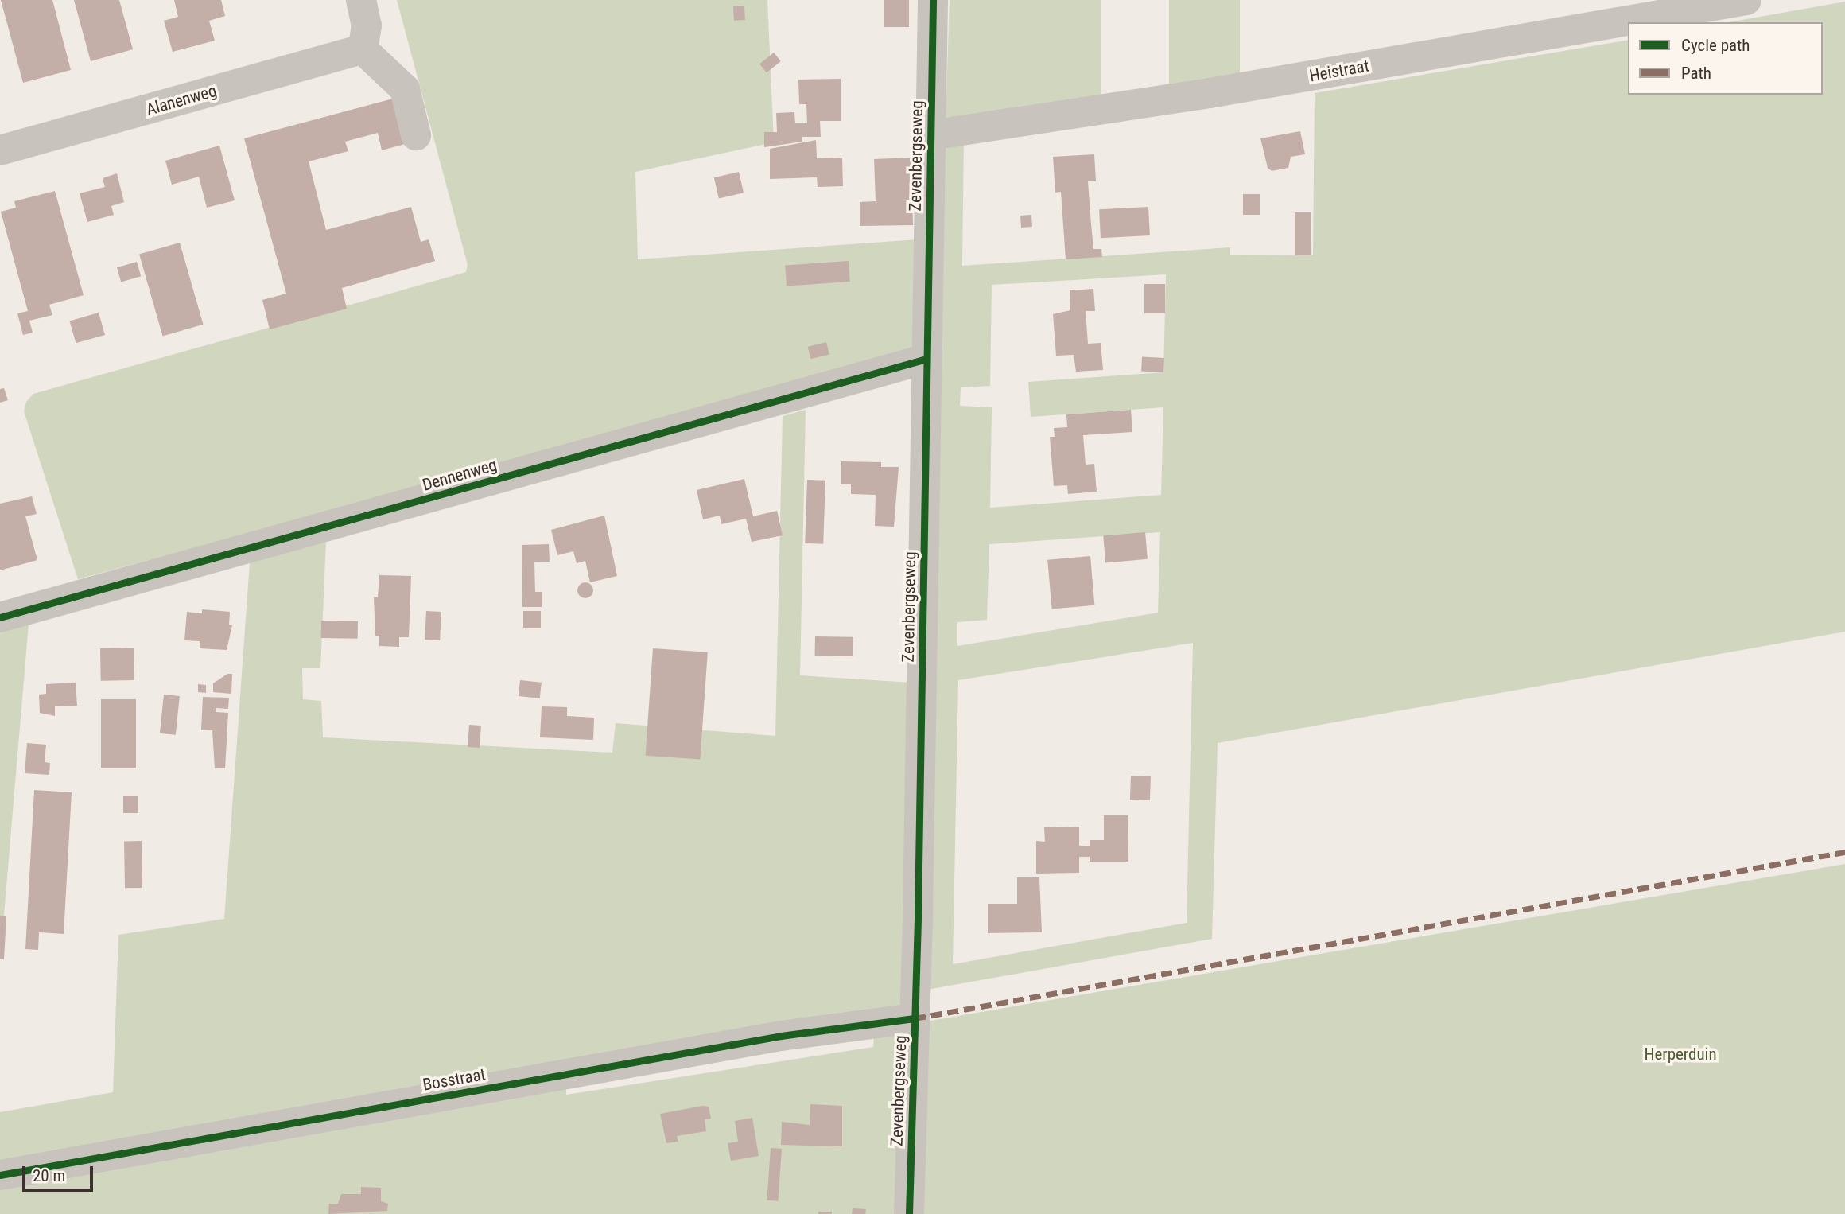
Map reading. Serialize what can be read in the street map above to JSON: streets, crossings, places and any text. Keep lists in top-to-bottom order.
{
  "streets": {
    "street": [
      "Heistraat",
      "Alanenweg",
      "Zevenbergseweg",
      "Dennenweg",
      "Bosstraat"
    ]
  },
  "crossings": [
    ["Heistraat", "Zevenbergseweg"],
    ["Zevenbergseweg", "Dennenweg"],
    ["Zevenbergseweg", "Bosstraat"]
  ],
  "parks": ["Herperduin"],
  "legend": ["Cycle path", "Path"],
  "scale_bar": "20 m"
}
